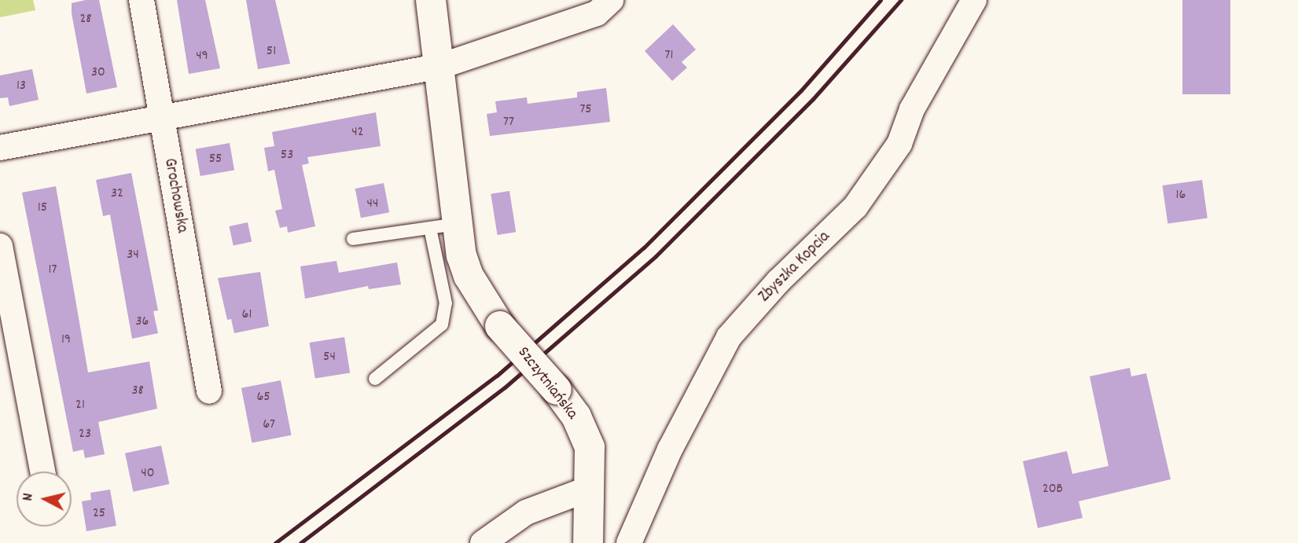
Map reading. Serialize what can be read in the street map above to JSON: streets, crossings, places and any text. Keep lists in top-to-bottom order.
{
  "streets": {
    "street": ["Grochowska", "Zbyszka Kopcia", "Szczytniańska"]
  },
  "house_numbers": [
    "28",
    "51",
    "71",
    "49",
    "30",
    "13",
    "75",
    "77",
    "42",
    "53",
    "55",
    "32",
    "16",
    "44",
    "15",
    "34",
    "17",
    "61",
    "36",
    "19",
    "54",
    "38",
    "65",
    "21",
    "67",
    "23",
    "40",
    "20B",
    "25"
  ],
  "north": "left"
}
